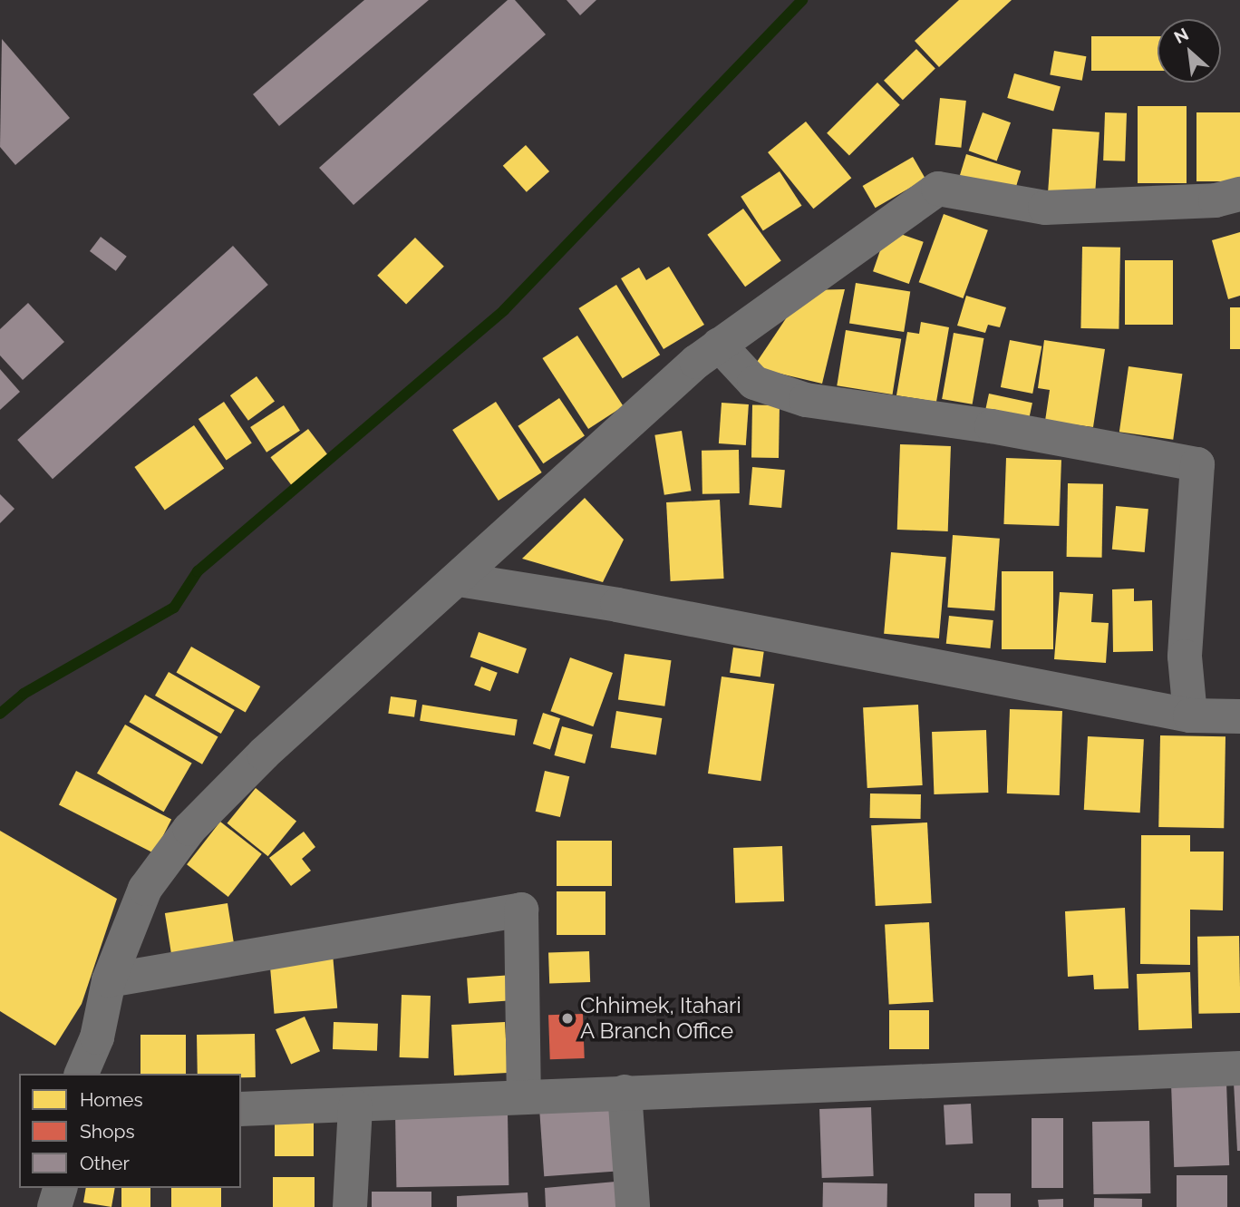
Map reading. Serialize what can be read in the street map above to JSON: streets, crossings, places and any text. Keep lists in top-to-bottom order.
{
  "places": ["Chhimek, Itahari A Branch Office"],
  "legend": ["Homes", "Shops", "Other"],
  "north": "top left"
}
